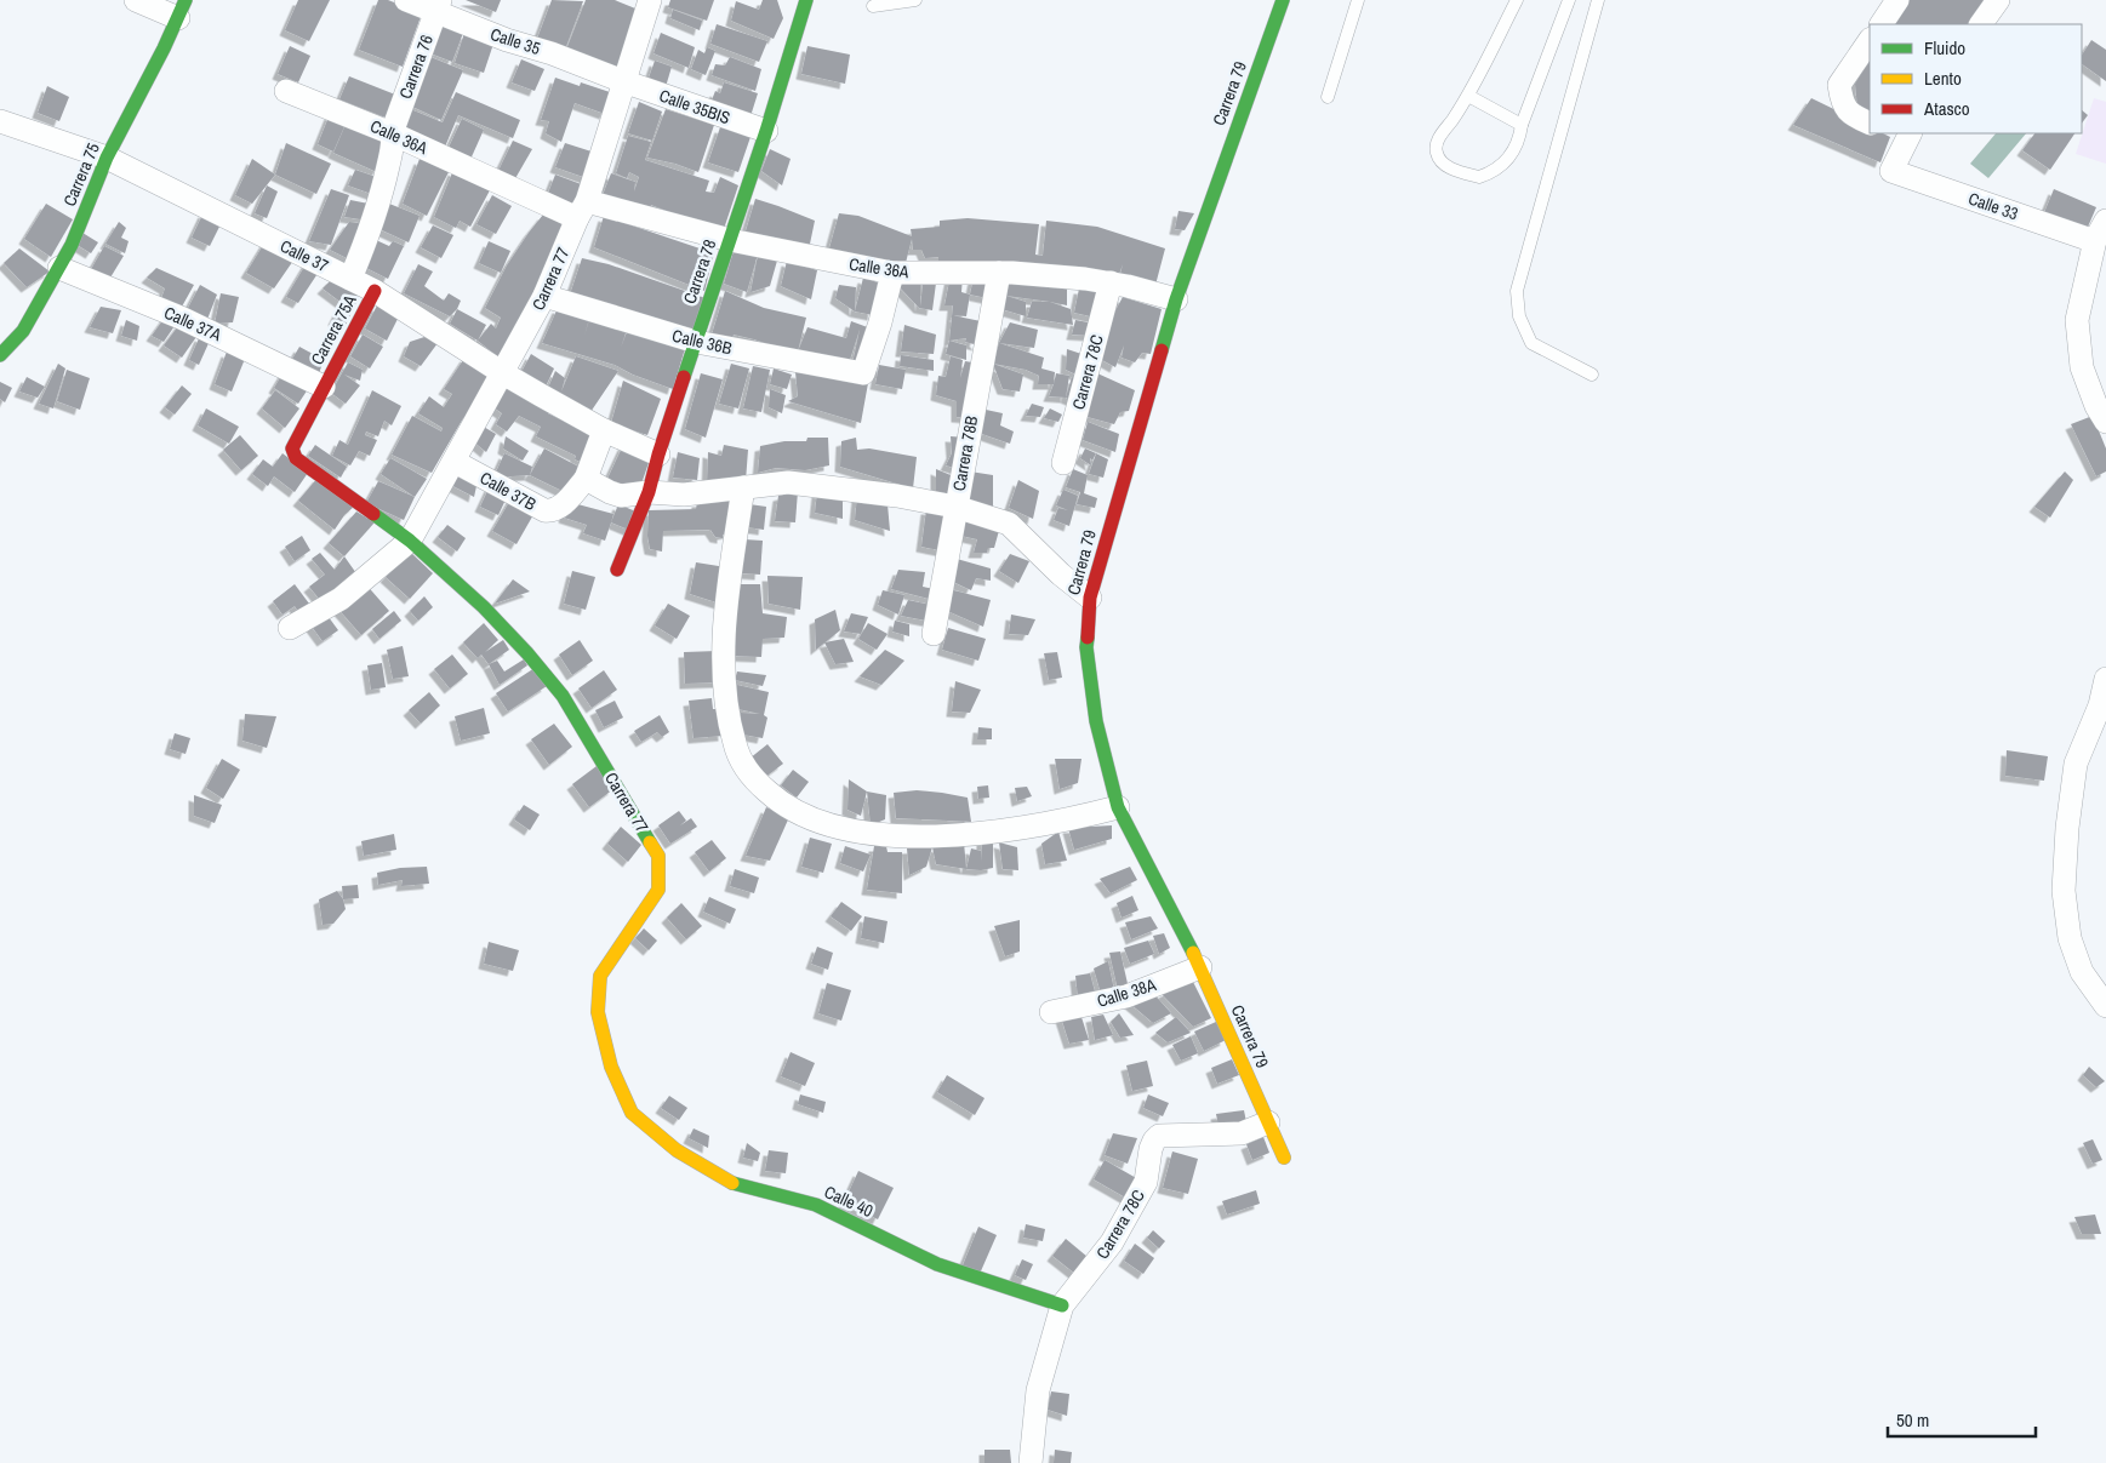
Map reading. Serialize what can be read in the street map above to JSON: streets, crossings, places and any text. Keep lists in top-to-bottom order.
{
  "streets": {
    "street": [
      "Calle 35",
      "Carrera 76",
      "Carrera 79",
      "Calle 35BIS",
      "Calle 36A",
      "Carrera 75",
      "Calle 33",
      "Calle 37",
      "Carrera 78",
      "Carrera 77",
      "Calle 37A",
      "Carrera 75A",
      "Calle 36B",
      "Carrera 78C",
      "Carrera 78B",
      "Calle 37B",
      "Calle 38A",
      "Calle 40"
    ]
  },
  "crossings": [
    ["Calle 35", "Carrera 76"],
    ["Calle 35", "Calle 35BIS"],
    ["Calle 35", "Carrera 77"],
    ["Carrera 76", "Calle 36A"],
    ["Carrera 76", "Calle 37"],
    ["Carrera 79", "Calle 36A"],
    ["Carrera 79", "Carrera 78C"],
    ["Carrera 79", "Calle 38A"],
    ["Calle 35BIS", "Carrera 78"],
    ["Calle 35BIS", "Carrera 77"],
    ["Calle 36A", "Carrera 78"],
    ["Calle 36A", "Carrera 77"],
    ["Calle 36A", "Calle 36B"],
    ["Calle 36A", "Carrera 78C"],
    ["Calle 36A", "Carrera 78B"],
    ["Carrera 75", "Calle 37"],
    ["Carrera 75", "Calle 37A"],
    ["Calle 37", "Carrera 78"],
    ["Calle 37", "Carrera 77"],
    ["Calle 37", "Carrera 75A"],
    ["Carrera 78", "Calle 36B"],
    ["Carrera 77", "Calle 36B"],
    ["Carrera 77", "Calle 37B"],
    ["Carrera 77", "Calle 40"],
    ["Calle 37A", "Carrera 75A"],
    ["Carrera 78C", "Calle 40"]
  ],
  "legend": ["Fluido", "Lento", "Atasco"],
  "scale_bar": "50 m"
}
